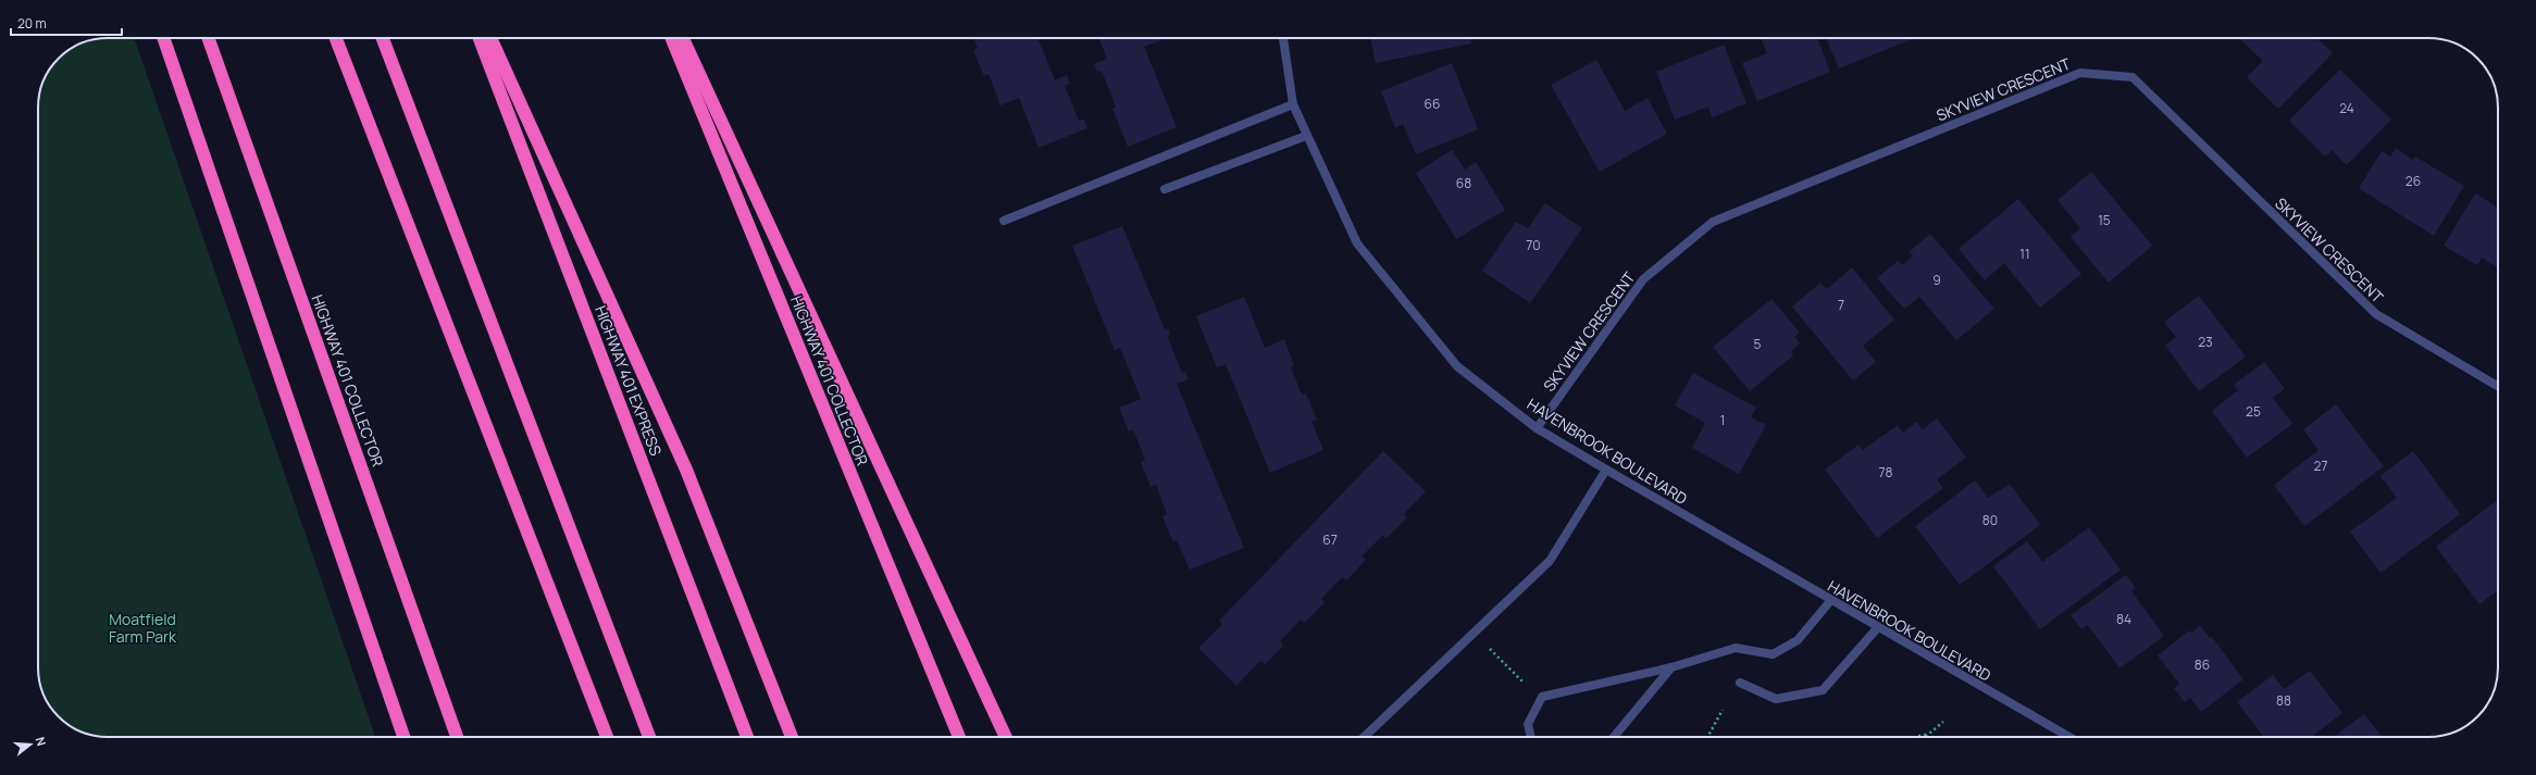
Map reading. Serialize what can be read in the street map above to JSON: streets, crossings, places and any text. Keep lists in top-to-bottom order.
{
  "streets": {
    "highway": ["HIGHWAY 401 COLLECTOR", "HIGHWAY 401 EXPRESS"],
    "street": ["SKYVIEW CRESCENT", "HAVENBROOK BOULEVARD"]
  },
  "crossings": [
    ["SKYVIEW CRESCENT", "HAVENBROOK BOULEVARD"]
  ],
  "parks": ["Moatfield Farm Park"],
  "house_numbers": [
    "66",
    "24",
    "26",
    "68",
    "15",
    "70",
    "11",
    "9",
    "7",
    "23",
    "5",
    "25",
    "1",
    "27",
    "78",
    "80",
    "67",
    "84",
    "86",
    "88"
  ],
  "scale_bar": "20 m",
  "north": "right"
}
